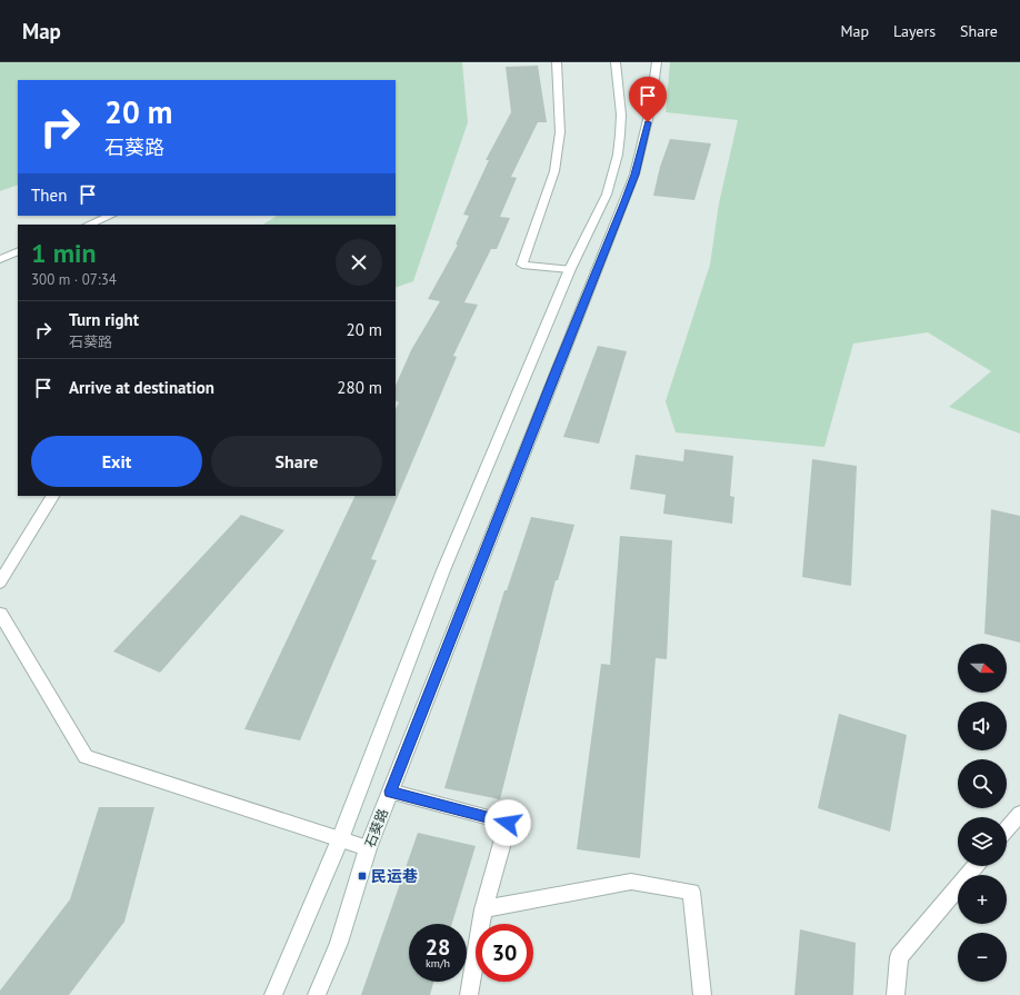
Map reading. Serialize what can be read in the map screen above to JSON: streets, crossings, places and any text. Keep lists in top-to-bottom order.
{
  "streets": {
    "main road": ["石葵路"]
  },
  "places": {
    "transit": ["民运巷"]
  },
  "north": "right",
  "page": {
    "header": "Map",
    "nav": ["Map", "Layers", "Share"],
    "turn": ["20 m", "石葵路"],
    "then": "Then",
    "heading": ["1 min", "300 m · 07:34"],
    "list": [
      {
        "name": "Turn right",
        "note": "石葵路",
        "value": "20 m"
      },
      {
        "name": "Arrive at destination",
        "value": "280 m"
      }
    ],
    "buttons": ["Exit", "Share"],
    "map_buttons": ["+", "−"],
    "speed": "28 km/h",
    "limit": "30"
  }
}
